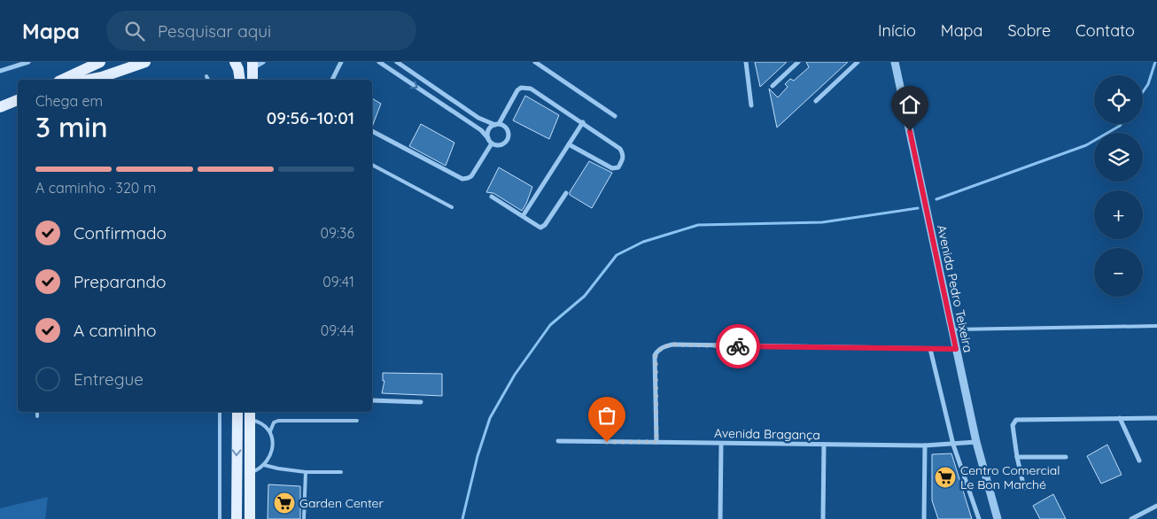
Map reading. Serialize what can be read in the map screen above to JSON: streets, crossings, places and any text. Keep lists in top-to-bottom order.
{
  "streets": {
    "street": ["Avenida Pedro Teixeira", "Avenida Bragança"]
  },
  "crossings": [
    ["Avenida Pedro Teixeira", "Avenida Bragança"]
  ],
  "places": {
    "supermarket": ["Centro Comercial Le Bon Marché", "Garden Center"]
  },
  "page": {
    "header": "Mapa",
    "search": "Pesquisar aqui",
    "nav": [
      "Início",
      "Mapa",
      "Sobre",
      "Contato"
    ],
    "map_buttons": ["+", "−"],
    "heading": ["3 min", "Chega em", "09:56–10:01"],
    "bar": "A caminho · 320 m",
    "list": [
      ["Confirmado", "09:36"],
      ["Preparando", "09:41"],
      ["A caminho", "09:44"],
      "Entregue"
    ]
  }
}
